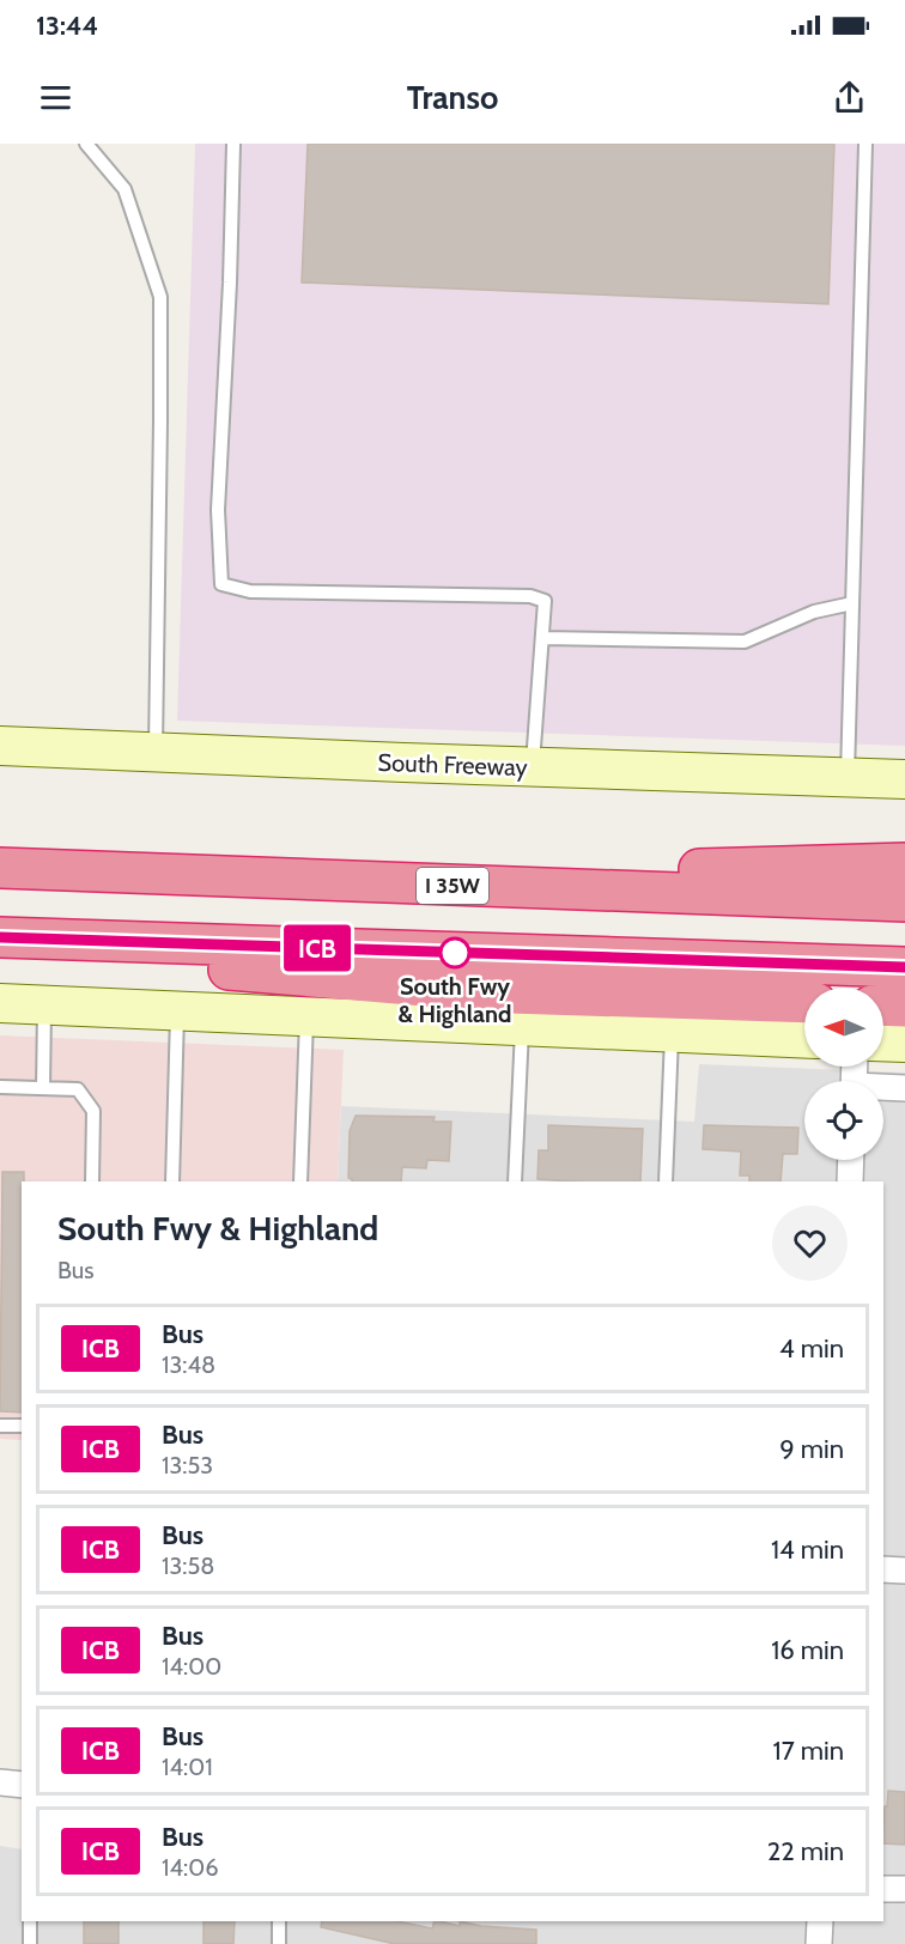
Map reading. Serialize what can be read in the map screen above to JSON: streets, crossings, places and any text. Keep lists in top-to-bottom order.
{
  "streets": {
    "highway": ["I 35W"],
    "main road": ["South Freeway"]
  },
  "places": ["South Fwy & Highland"],
  "lines": ["bus line ICB"],
  "north": "left",
  "page": {
    "status": "13:44",
    "header": "Transo",
    "on_map": "ICB",
    "heading": ["South Fwy & Highland", "Bus"],
    "list": [
      {
        "mark": "ICB",
        "name": "Bus",
        "note": "13:48",
        "value": "4 min"
      },
      {
        "mark": "ICB",
        "name": "Bus",
        "note": "13:53",
        "value": "9 min"
      },
      {
        "mark": "ICB",
        "name": "Bus",
        "note": "13:58",
        "value": "14 min"
      },
      {
        "mark": "ICB",
        "name": "Bus",
        "note": "14:00",
        "value": "16 min"
      },
      {
        "mark": "ICB",
        "name": "Bus",
        "note": "14:01",
        "value": "17 min"
      },
      {
        "mark": "ICB",
        "name": "Bus",
        "note": "14:06",
        "value": "22 min"
      }
    ]
  }
}
